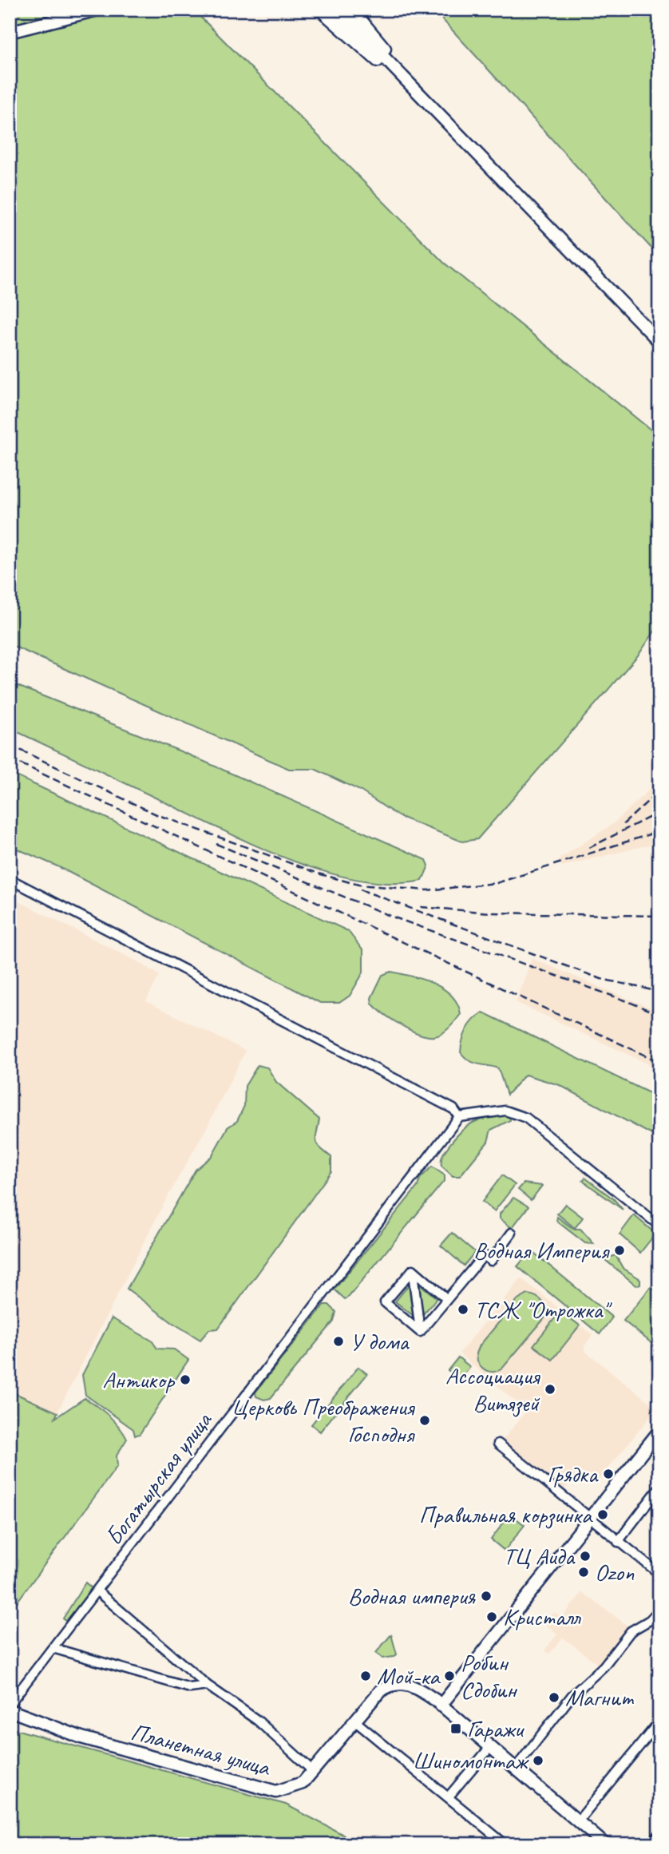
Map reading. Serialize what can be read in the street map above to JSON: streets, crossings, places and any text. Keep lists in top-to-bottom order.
{
  "streets": {
    "street": ["Богатырская улица", "Планетная улица"]
  },
  "places": {
    "other": [
      "Водная Империя",
      "ТСЖ \"Отрожка\"",
      "У дома",
      "Антикор",
      "Ассоциация Витязей",
      "Церковь Преображения Господня",
      "Грядка",
      "Правильная корзинка",
      "ТЦ Аида",
      "Ozon",
      "Водная империя",
      "Кристалл",
      "Мой-ка",
      "Робин Сдобин",
      "Магнит",
      "Шиномонтаж"
    ],
    "transit": ["Гаражи"]
  }
}
